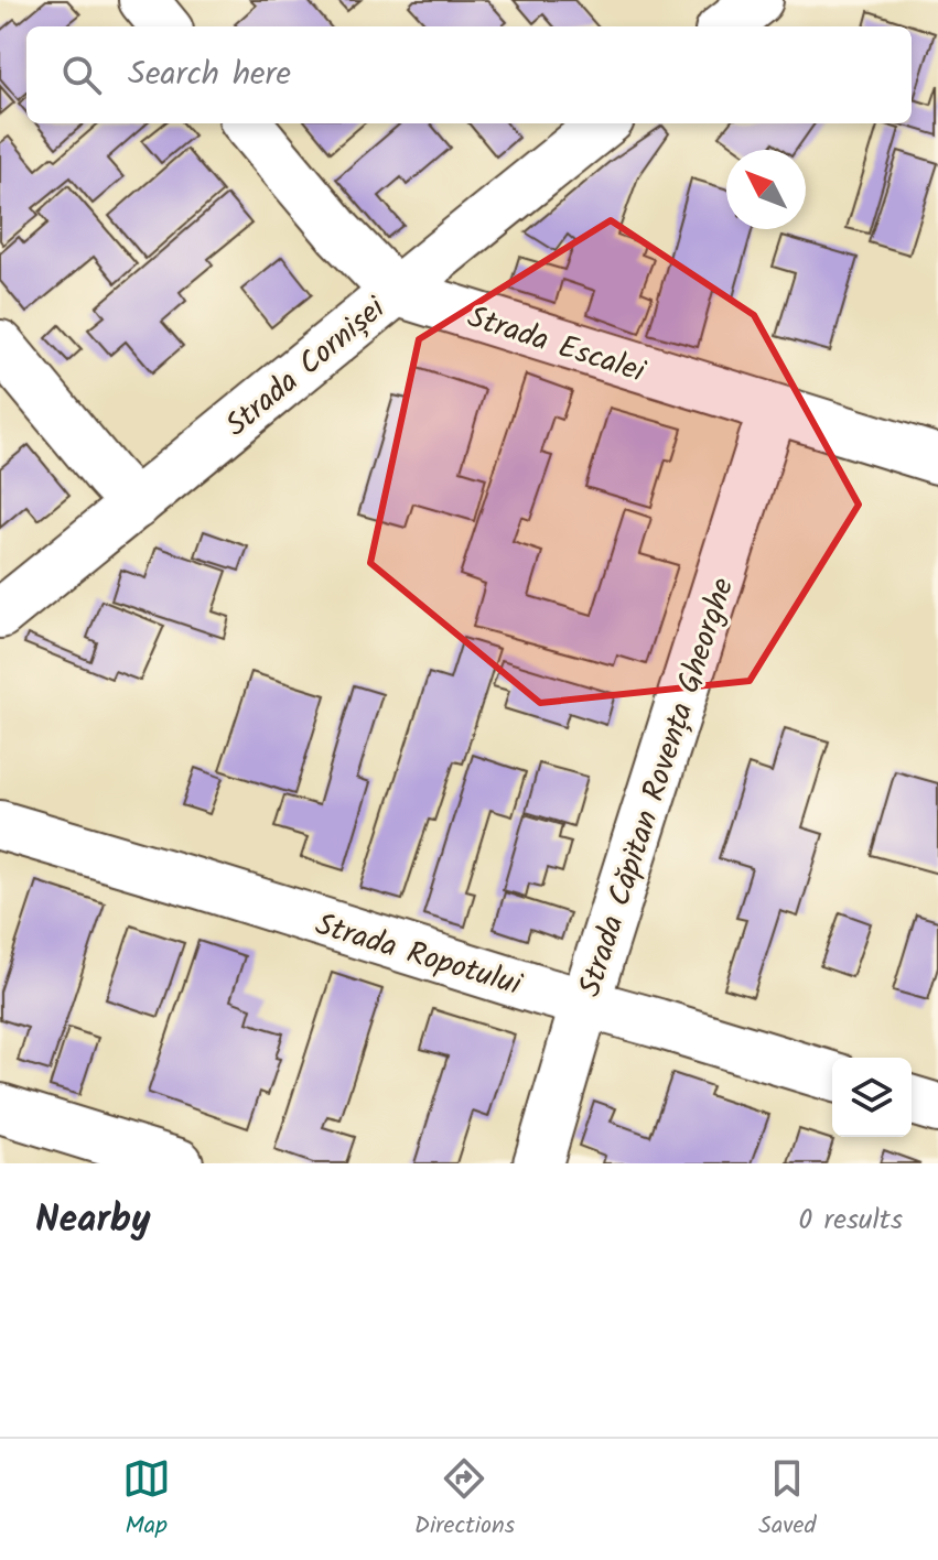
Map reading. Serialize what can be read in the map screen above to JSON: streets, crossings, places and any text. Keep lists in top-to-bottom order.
{
  "streets": {
    "street": [
      "Strada Escalei",
      "Strada Cornișei",
      "Strada Căpitan Rovența Gheorghe",
      "Strada Ropotului"
    ]
  },
  "crossings": [
    ["Strada Escalei", "Strada Cornișei"],
    ["Strada Escalei", "Strada Căpitan Rovența Gheorghe"],
    ["Strada Căpitan Rovența Gheorghe", "Strada Ropotului"]
  ],
  "north": "top left",
  "page": {
    "search": "Search here",
    "heading": ["Nearby", "0 results"],
    "nav": ["Map", "Directions", "Saved"]
  }
}
